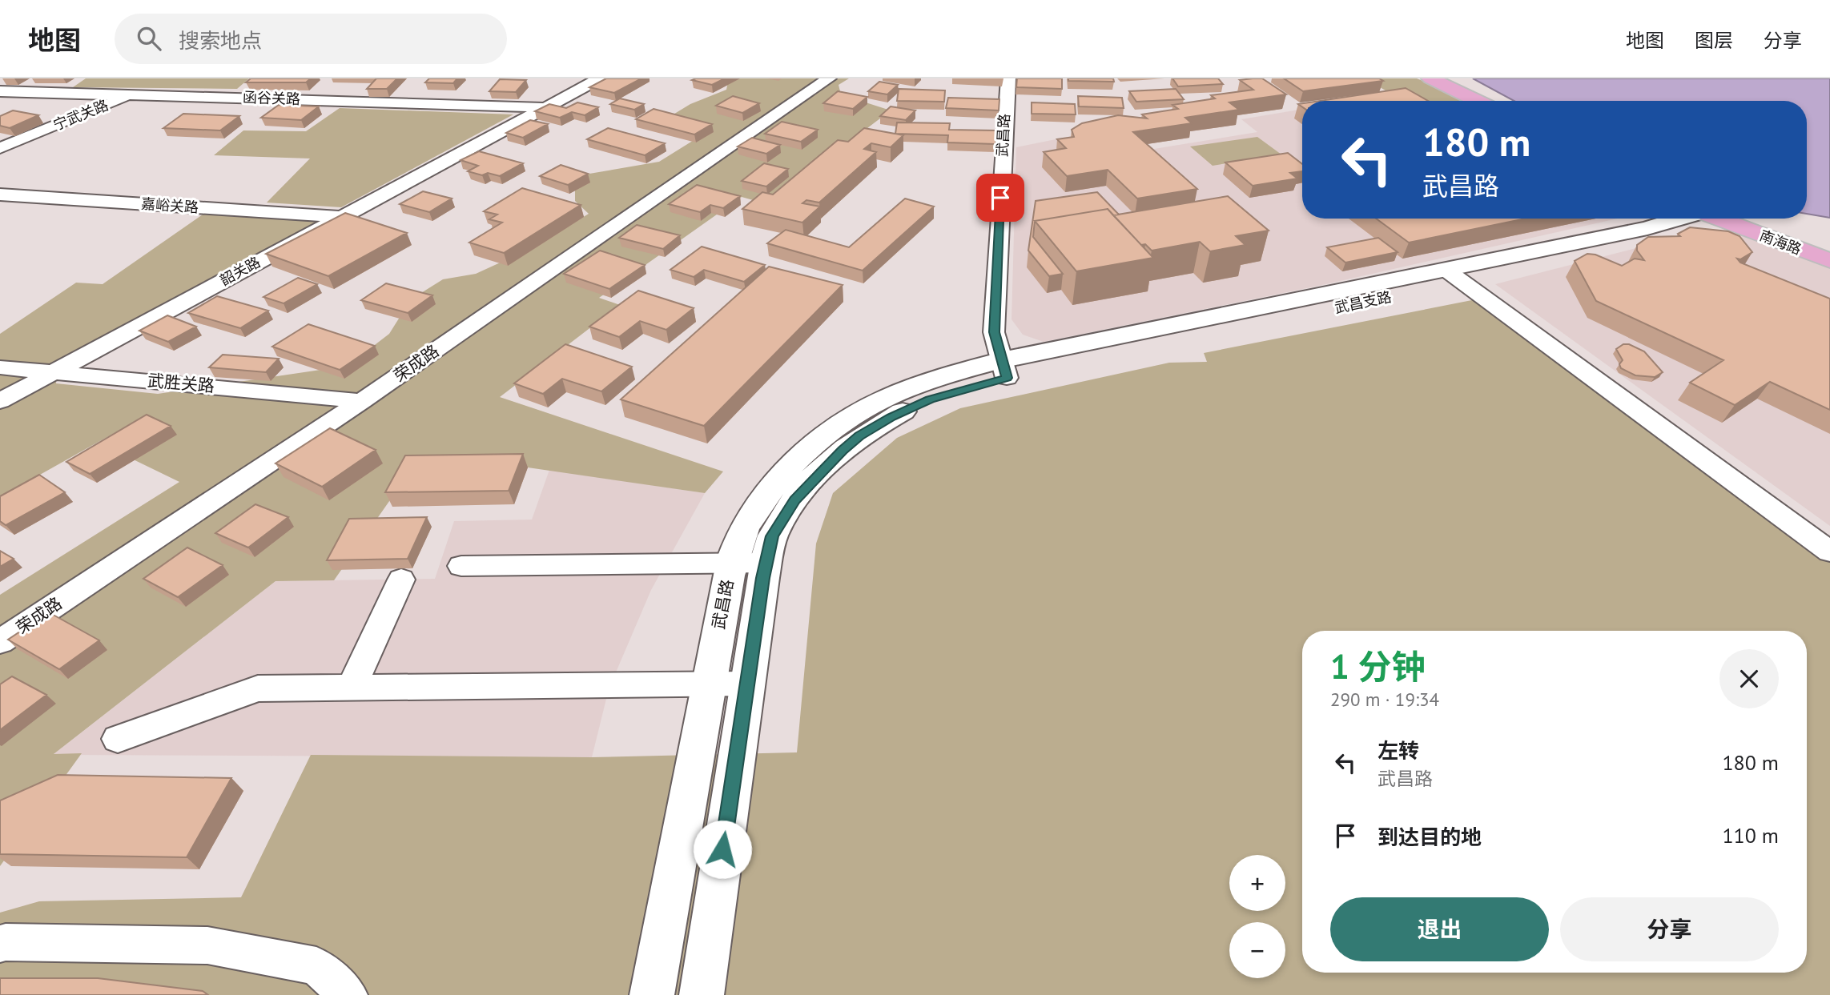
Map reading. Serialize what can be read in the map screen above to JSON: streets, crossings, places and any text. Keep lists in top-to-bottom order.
{
  "streets": {
    "main road": ["南海路"],
    "street": [
      "函谷关路",
      "宁武关路",
      "武昌路",
      "嘉峪关路",
      "韶关路",
      "武昌支路",
      "荣成路",
      "武胜关路"
    ]
  },
  "crossings": [
    ["函谷关路", "宁武关路"],
    ["函谷关路", "韶关路"],
    ["武昌路", "武昌支路"],
    ["嘉峪关路", "韶关路"],
    ["韶关路", "武胜关路"],
    ["荣成路", "武胜关路"]
  ],
  "page": {
    "header": "地图",
    "search": "搜索地点",
    "nav": ["地图", "图层", "分享"],
    "turn": ["180 m", "武昌路"],
    "heading": ["1 分钟", "290 m · 19:34"],
    "list": [
      {
        "name": "左转",
        "note": "武昌路",
        "value": "180 m"
      },
      {
        "name": "到达目的地",
        "value": "110 m"
      }
    ],
    "map_buttons": ["+", "−"],
    "buttons": ["退出", "分享"]
  }
}
